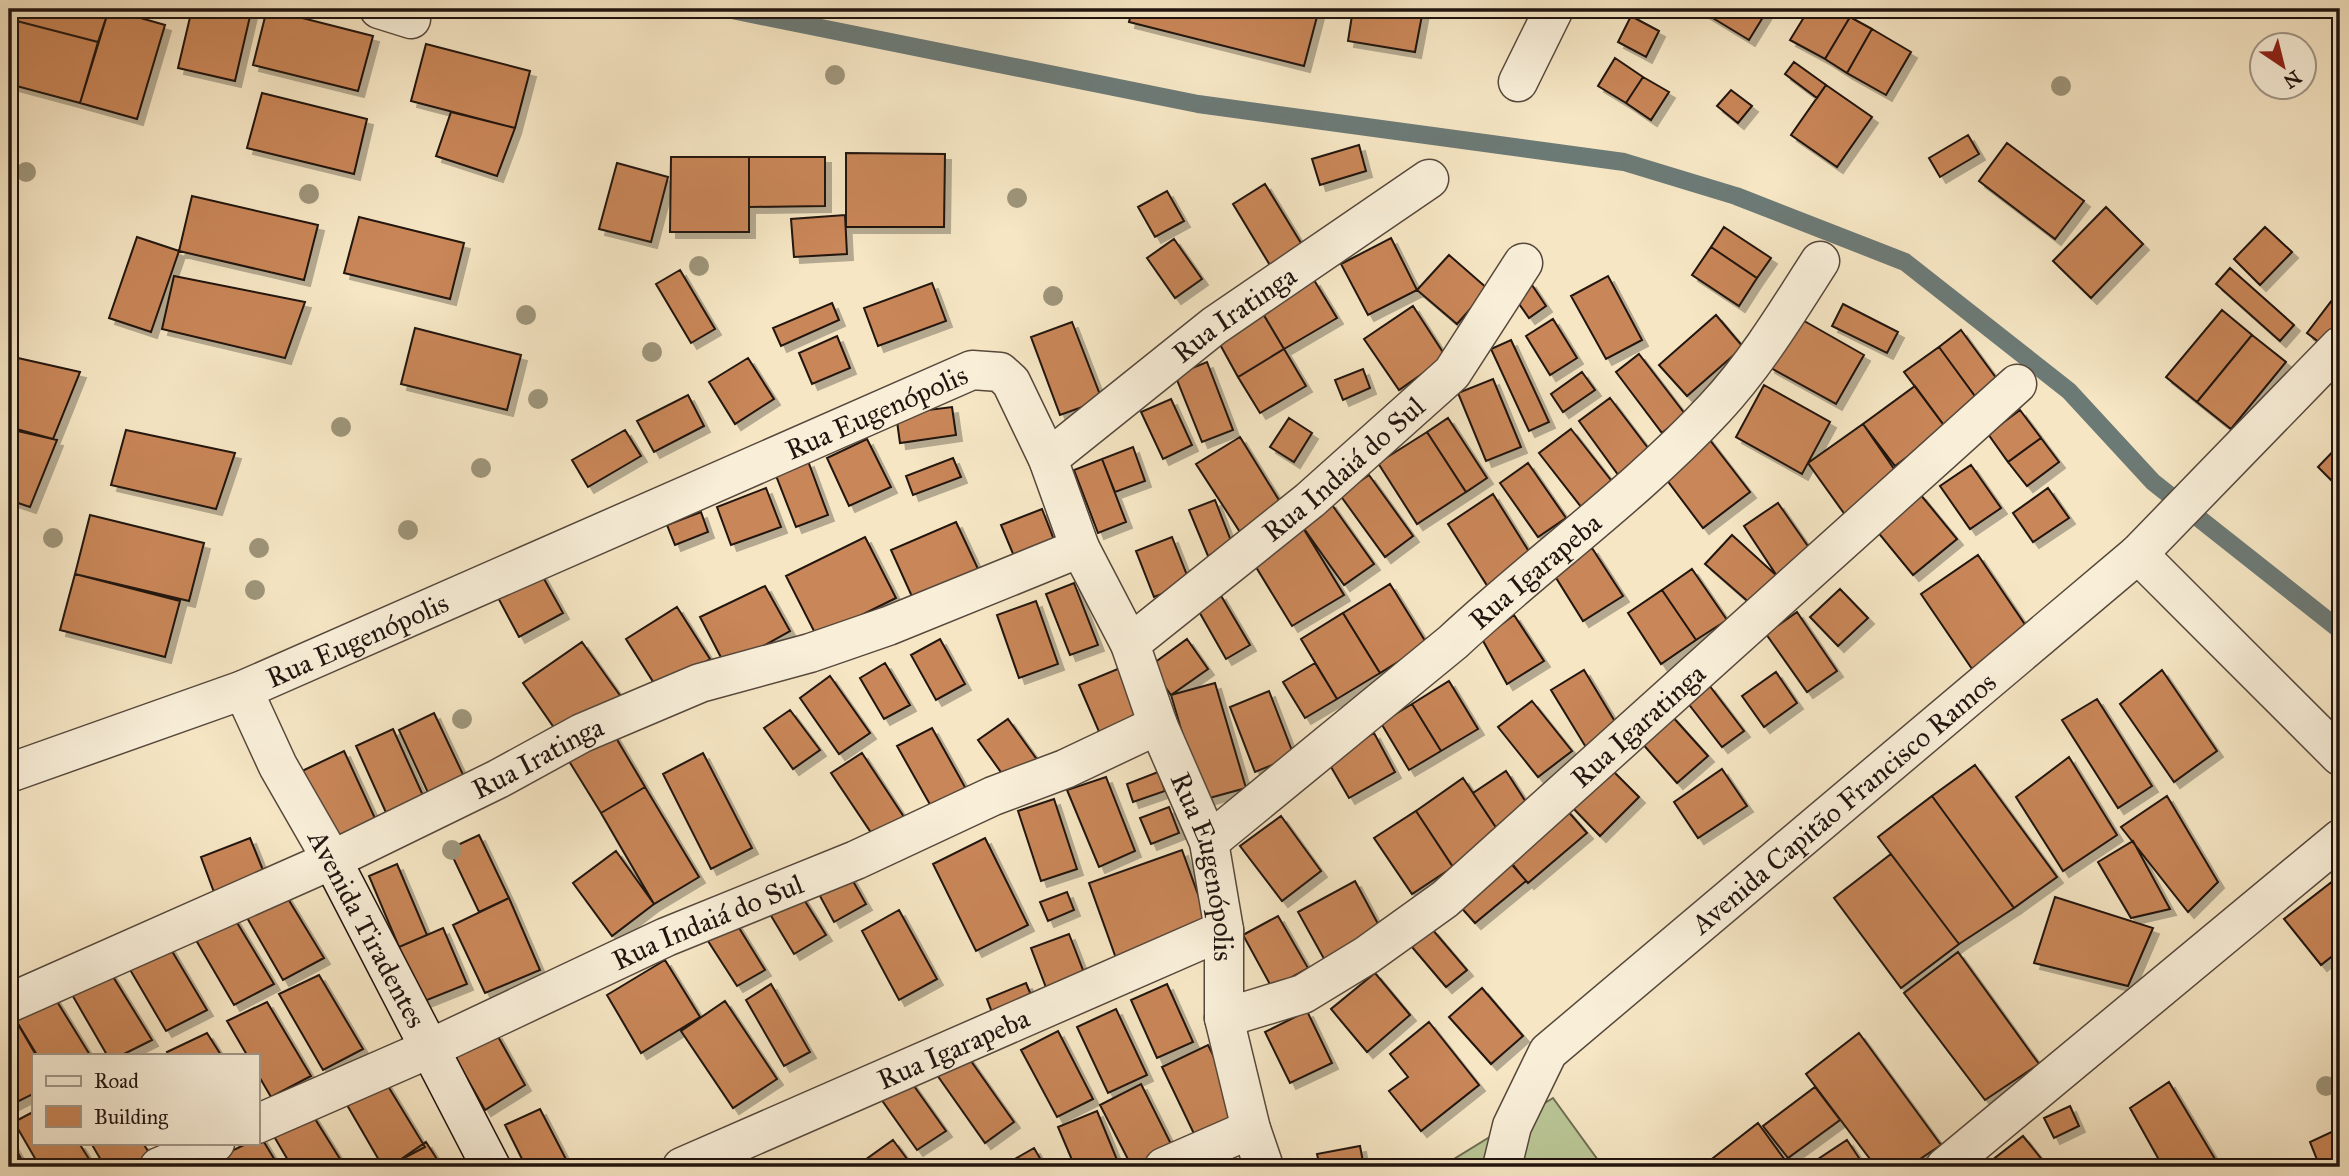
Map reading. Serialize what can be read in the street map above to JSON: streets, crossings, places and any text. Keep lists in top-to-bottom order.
{
  "streets": {
    "street": [
      "Rua Iratinga",
      "Rua Eugenópolis",
      "Rua Indaiá do Sul",
      "Rua Igarapeba",
      "Rua Igaratinga",
      "Avenida Capitão Francisco Ramos",
      "Avenida Tiradentes"
    ]
  },
  "crossings": [
    ["Rua Iratinga", "Rua Eugenópolis"],
    ["Rua Iratinga", "Avenida Tiradentes"],
    ["Rua Eugenópolis", "Rua Indaiá do Sul"],
    ["Rua Eugenópolis", "Rua Igarapeba"],
    ["Rua Eugenópolis", "Rua Igaratinga"],
    ["Rua Eugenópolis", "Avenida Tiradentes"],
    ["Rua Indaiá do Sul", "Avenida Tiradentes"]
  ],
  "legend": ["Road", "Building"],
  "north": "bottom right"
}
